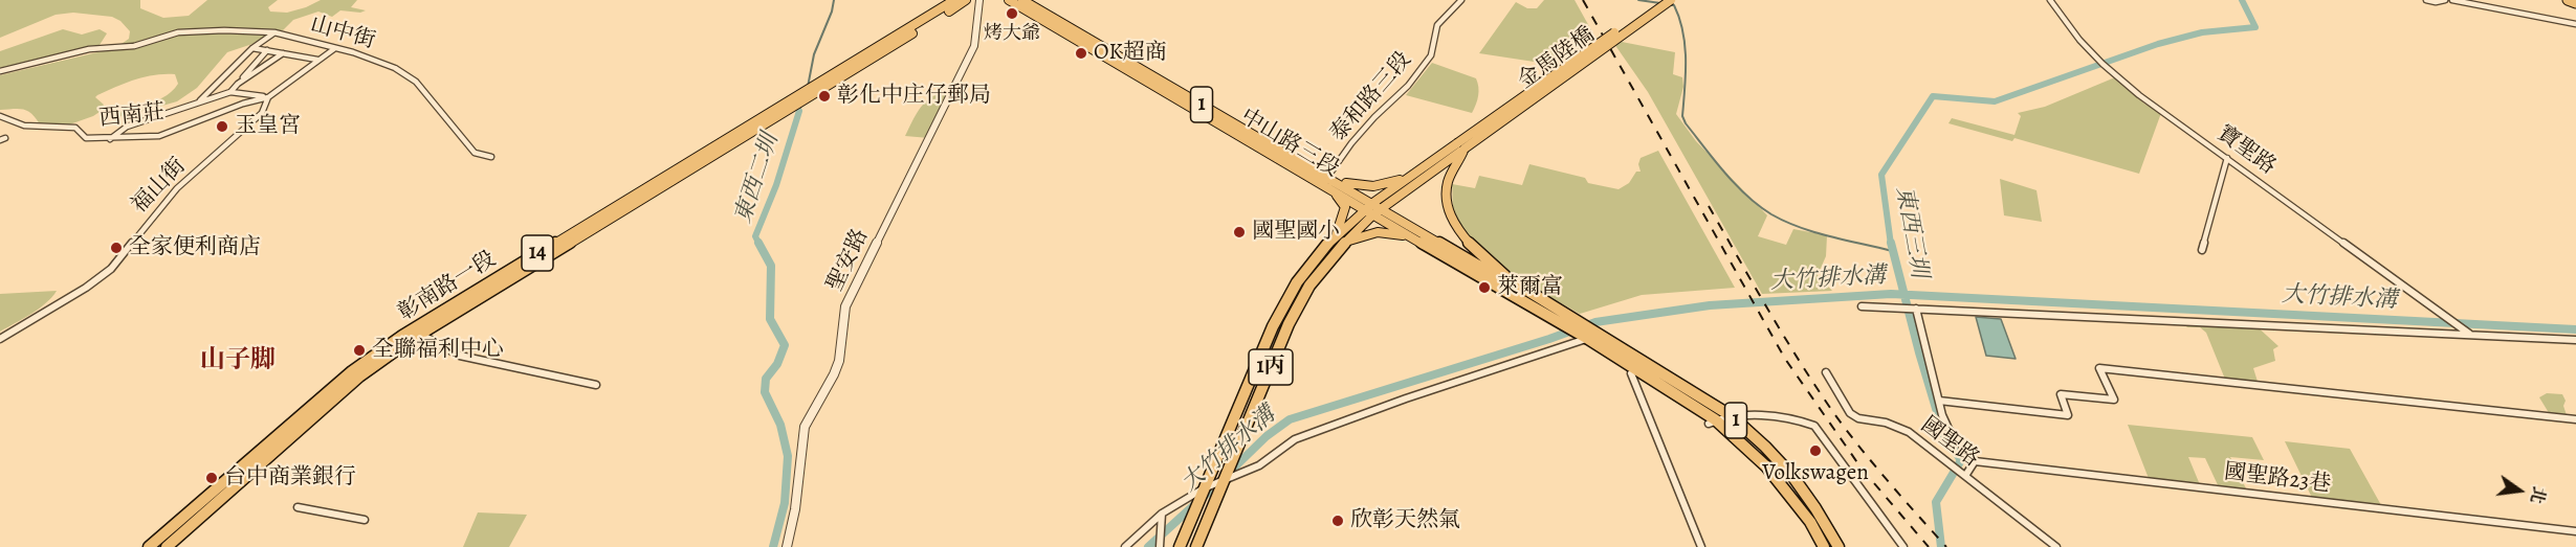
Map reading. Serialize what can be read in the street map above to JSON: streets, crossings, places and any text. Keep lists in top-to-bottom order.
{
  "streets": {
    "main road": [
      "金馬陸橋",
      "1",
      "中山路三段",
      "14",
      "彰南路一段",
      "1丙"
    ],
    "street": [
      "山中街",
      "泰和路三段",
      "西南莊",
      "寶聖路",
      "福山街",
      "聖安路",
      "國聖路",
      "國聖路23巷"
    ]
  },
  "crossings": [
    ["山中街", "福山街"],
    ["金馬陸橋", "1"],
    ["金馬陸橋", "1丙"],
    ["泰和路三段", "中山路三段"],
    ["1", "中山路三段"],
    ["1", "1丙"],
    ["西南莊", "福山街"],
    ["中山路三段", "1丙"]
  ],
  "districts": ["山子脚"],
  "water": ["東西二圳", "東西三圳", "大竹排水溝"],
  "places": [
    "烤大爺",
    "OK超商",
    "彰化中庄仔郵局",
    "玉皇宮",
    "國聖國小",
    "全家便利商店",
    "萊爾富",
    "全聯福利中心",
    "Volkswagen",
    "台中商業銀行",
    "欣彰天然氣"
  ],
  "north": "right"
}
